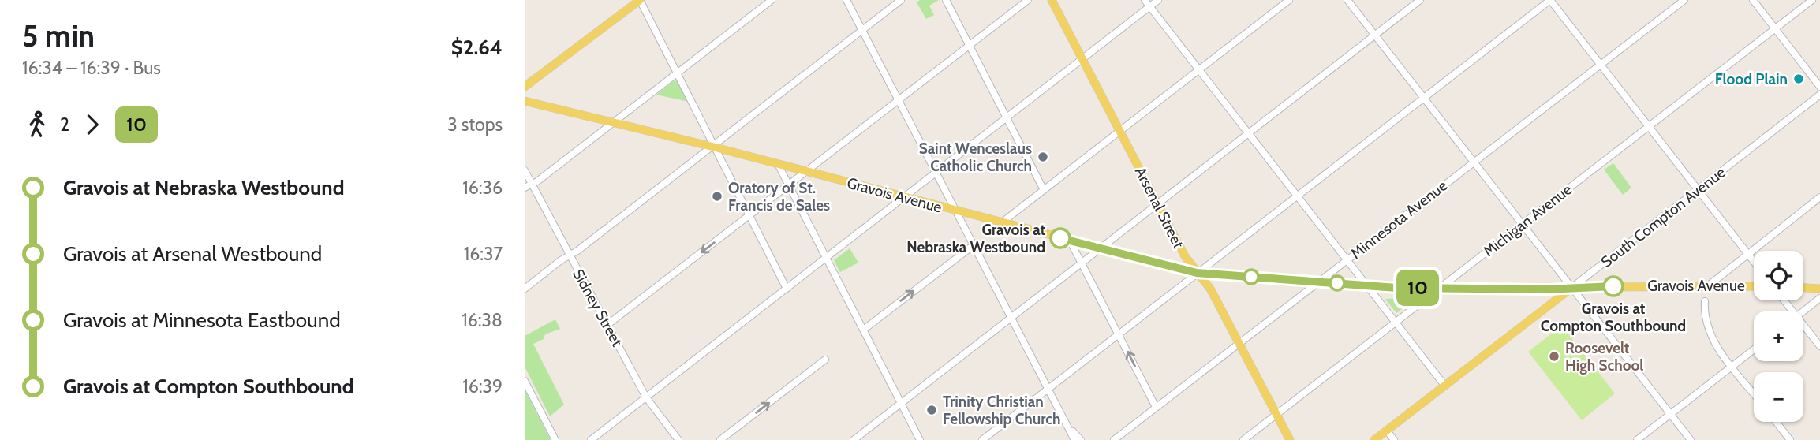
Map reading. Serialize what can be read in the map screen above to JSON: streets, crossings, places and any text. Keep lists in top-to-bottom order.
{
  "streets": {
    "main road": ["Gravois Avenue", "Arsenal Street", "South Compton Avenue"],
    "street": ["Minnesota Avenue", "Michigan Avenue", "Sidney Street"]
  },
  "crossings": [
    ["Gravois Avenue", "Arsenal Street"],
    ["Gravois Avenue", "South Compton Avenue"],
    ["Gravois Avenue", "Minnesota Avenue"],
    ["Gravois Avenue", "Michigan Avenue"],
    ["Arsenal Street", "Minnesota Avenue"],
    ["Arsenal Street", "Michigan Avenue"]
  ],
  "places": [
    "Flood Plain",
    "Saint Wenceslaus Catholic Church",
    "Oratory of St. Francis de Sales",
    "Gravois at Nebraska Westbound",
    "Gravois at Compton Southbound",
    "Roosevelt High School",
    "Trinity Christian Fellowship Church"
  ],
  "lines": ["bus line 10"],
  "page": {
    "heading": ["5 min", "16:34 – 16:39 · Bus", "$2.64"],
    "on_map": "10",
    "legs": ["2", "10", "3 stops"],
    "list": [
      {
        "name": "Gravois at Nebraska Westbound",
        "value": "16:36"
      },
      {
        "name": "Gravois at Arsenal Westbound",
        "value": "16:37"
      },
      {
        "name": "Gravois at Minnesota Eastbound",
        "value": "16:38"
      },
      {
        "name": "Gravois at Compton Southbound",
        "value": "16:39"
      }
    ],
    "map_buttons": ["+", "−"]
  }
}
